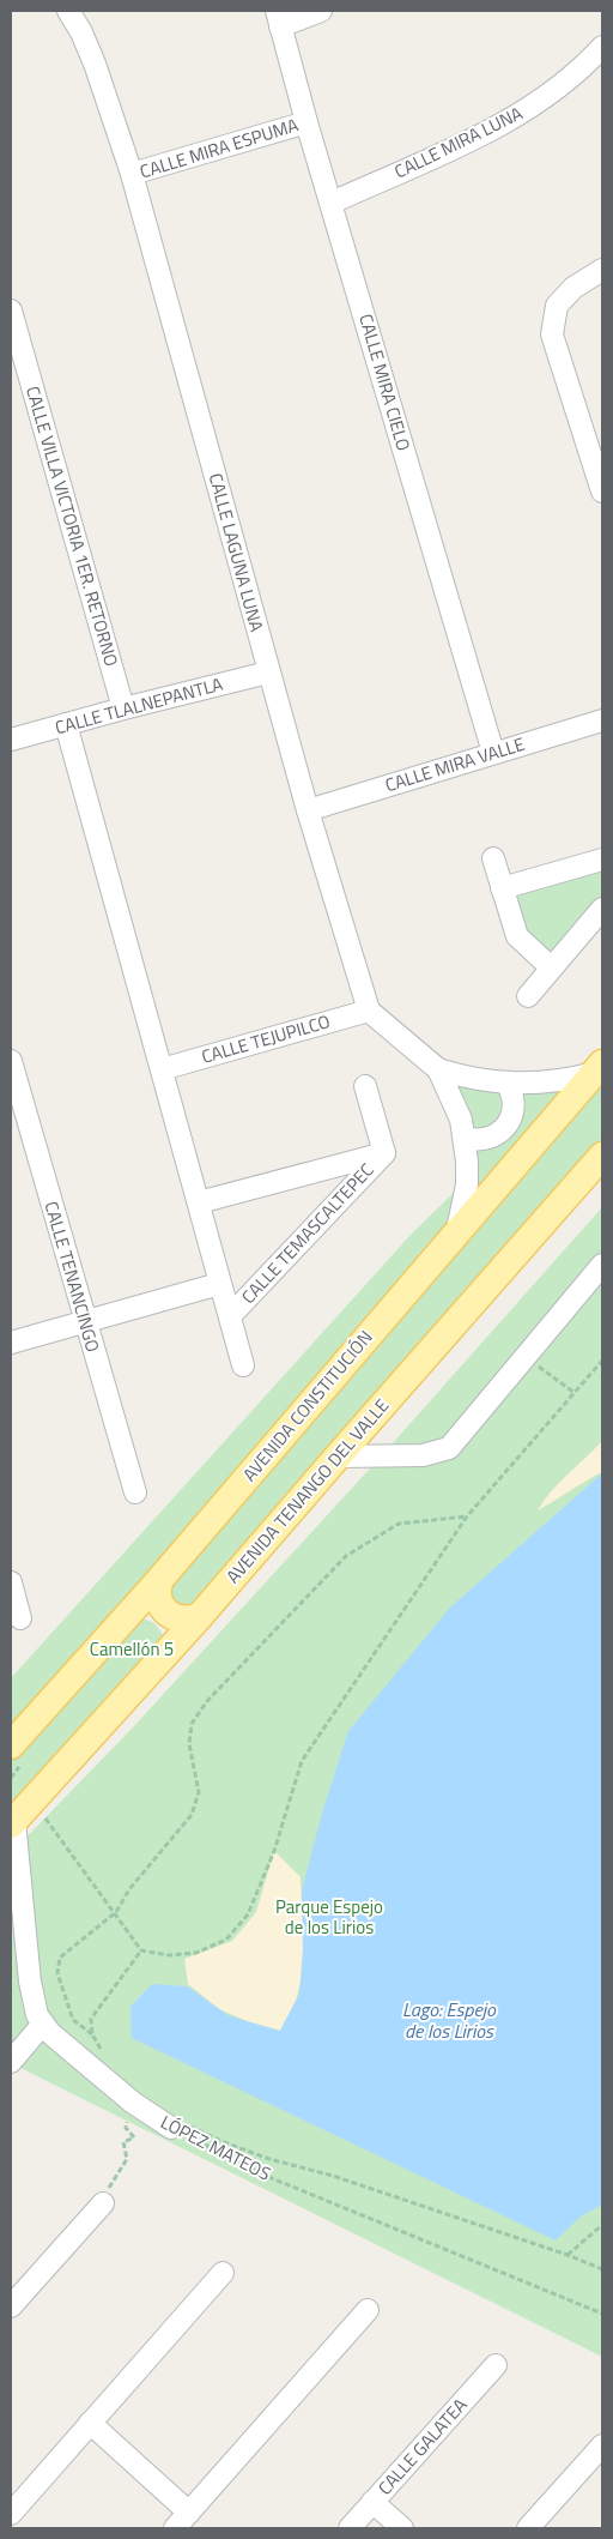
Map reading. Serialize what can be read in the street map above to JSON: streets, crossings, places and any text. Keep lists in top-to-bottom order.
{
  "streets": {
    "main road": ["AVENIDA CONSTITUCIÓN", "AVENIDA TENANGO DEL VALLE"],
    "street": [
      "CALLE MIRA LUNA",
      "CALLE MIRA ESPUMA",
      "CALLE MIRA CIELO",
      "CALLE VILLA VICTORIA 1ER. RETORNO",
      "CALLE LAGUNA LUNA",
      "CALLE TLALNEPANTLA",
      "CALLE MIRA VALLE",
      "CALLE TEJUPILCO",
      "CALLE TEMASCALTEPEC",
      "CALLE TENANCINGO",
      "LÓPEZ MATEOS",
      "CALLE GALATEA"
    ]
  },
  "crossings": [
    ["CALLE MIRA LUNA", "CALLE MIRA CIELO"],
    ["CALLE MIRA ESPUMA", "CALLE MIRA CIELO"],
    ["CALLE MIRA ESPUMA", "CALLE LAGUNA LUNA"],
    ["CALLE MIRA CIELO", "CALLE MIRA VALLE"],
    ["CALLE VILLA VICTORIA 1ER. RETORNO", "CALLE TLALNEPANTLA"],
    ["CALLE LAGUNA LUNA", "CALLE TLALNEPANTLA"],
    ["CALLE LAGUNA LUNA", "CALLE MIRA VALLE"],
    ["CALLE LAGUNA LUNA", "CALLE TEJUPILCO"],
    ["CALLE TLALNEPANTLA", "CALLE TEMASCALTEPEC"],
    ["CALLE TEJUPILCO", "CALLE TEMASCALTEPEC"],
    ["AVENIDA TENANGO DEL VALLE", "LÓPEZ MATEOS"]
  ],
  "water": ["Lago: Espejo de los Lirios"],
  "parks": ["Camellón 5", "Parque Espejo de los Lirios"]
}
